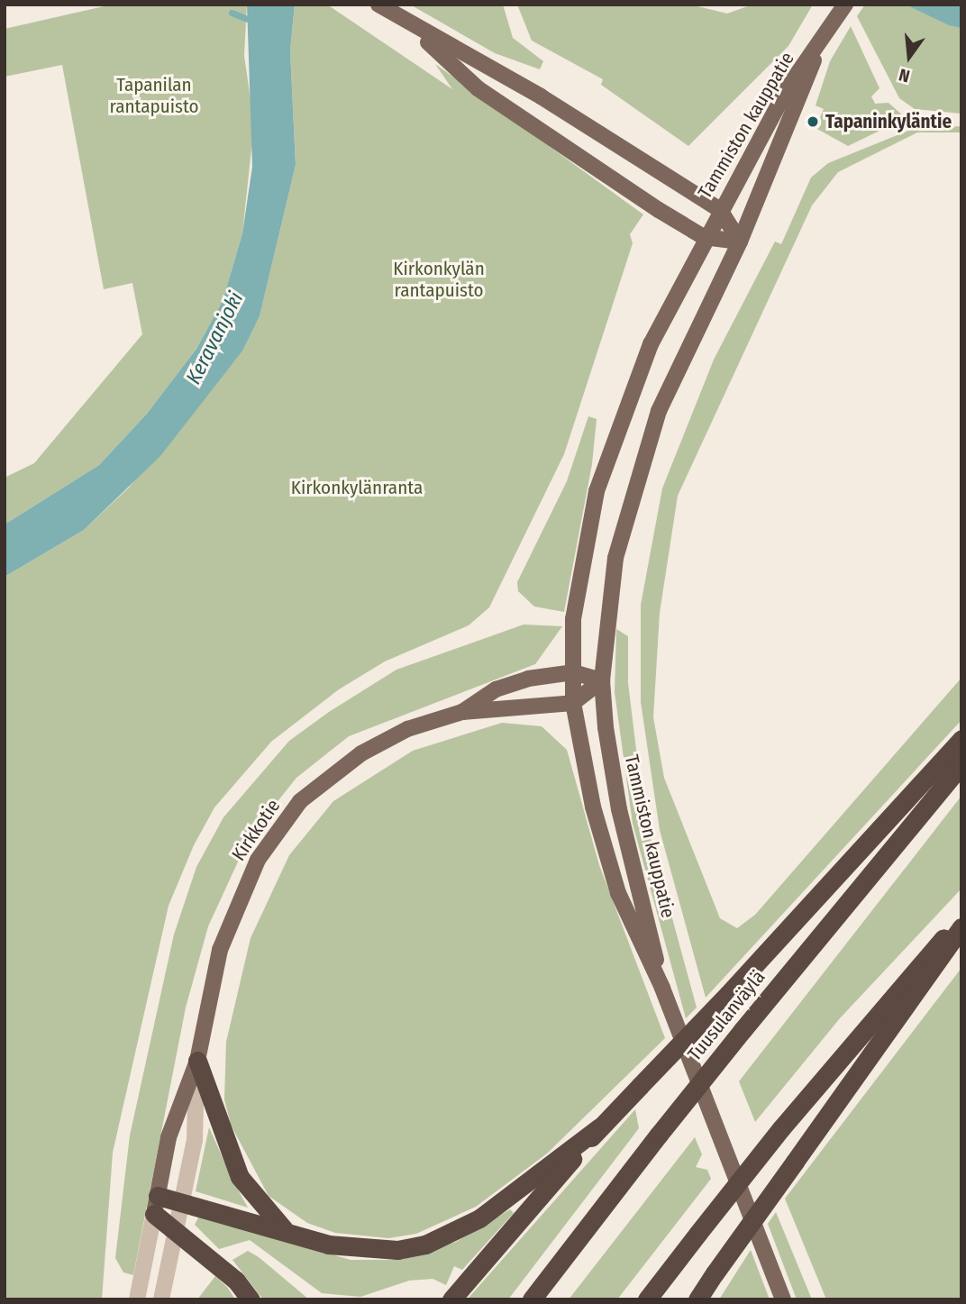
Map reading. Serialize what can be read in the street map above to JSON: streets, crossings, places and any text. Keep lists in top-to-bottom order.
{
  "streets": {
    "highway": ["Tuusulanväylä"],
    "main road": ["Tammiston kauppatie", "Kirkkotie"]
  },
  "crossings": [
    ["Tammiston kauppatie", "Kirkkotie"]
  ],
  "water": ["Keravanjoki"],
  "parks": ["Tapanilan rantapuisto", "Kirkonkylän rantapuisto", "Kirkonkylänranta"],
  "places": ["Tapaninkyläntie"],
  "north": "bottom"
}
